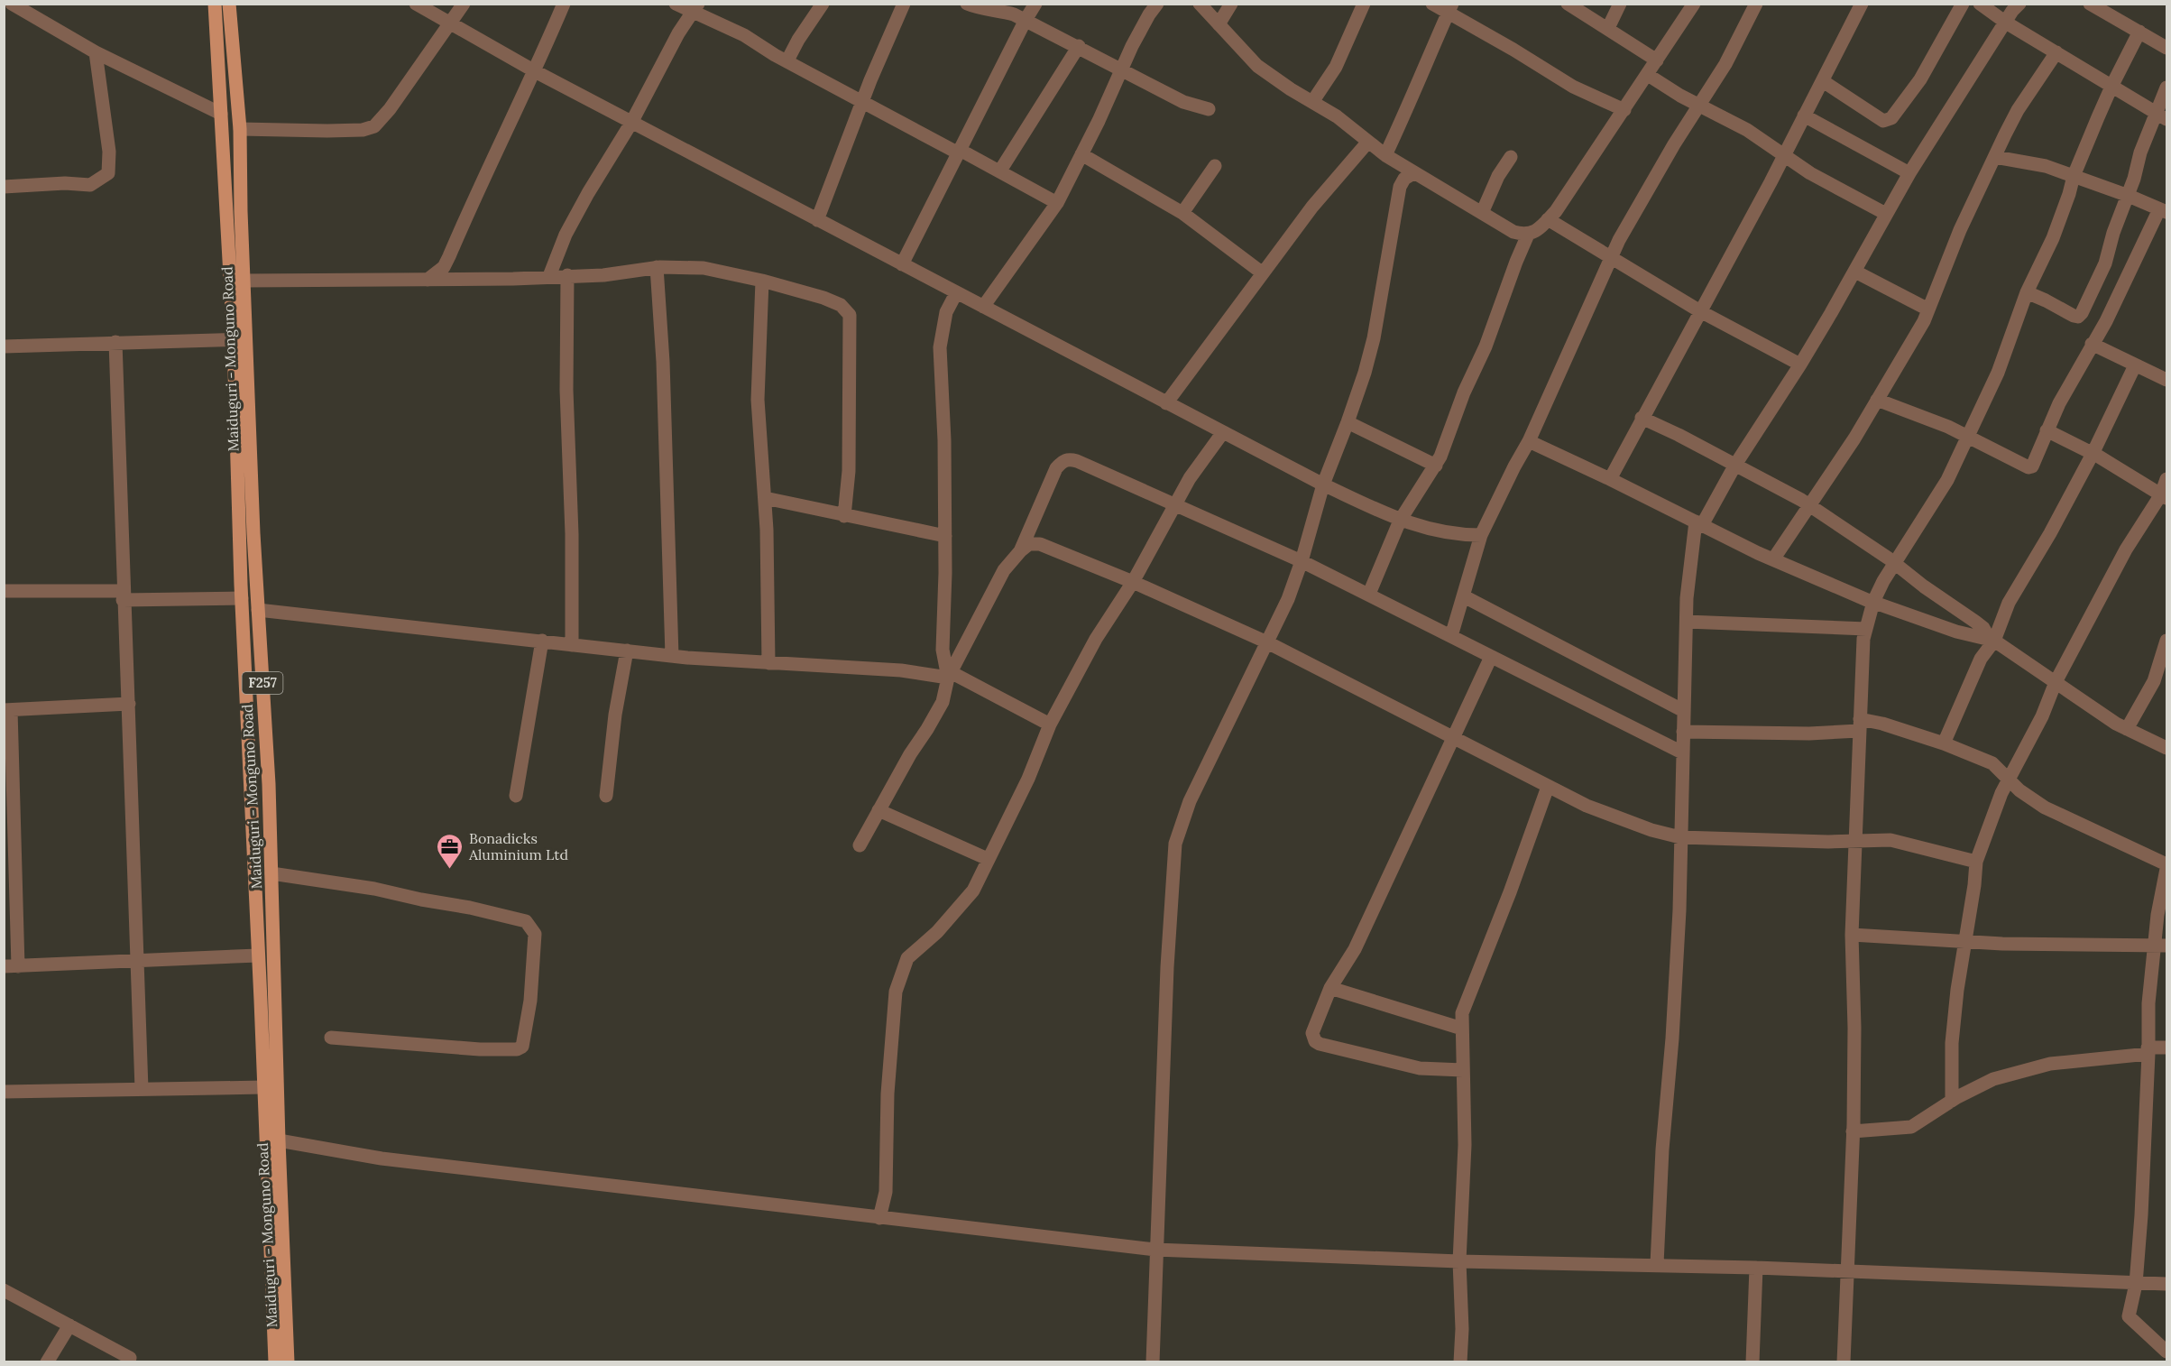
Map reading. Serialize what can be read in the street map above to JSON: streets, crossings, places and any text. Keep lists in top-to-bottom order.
{
  "streets": {
    "main road": ["Maiduguri - Monguno Road", "F257"]
  },
  "places": {
    "office": ["Bonadicks Aluminium Ltd"]
  }
}
